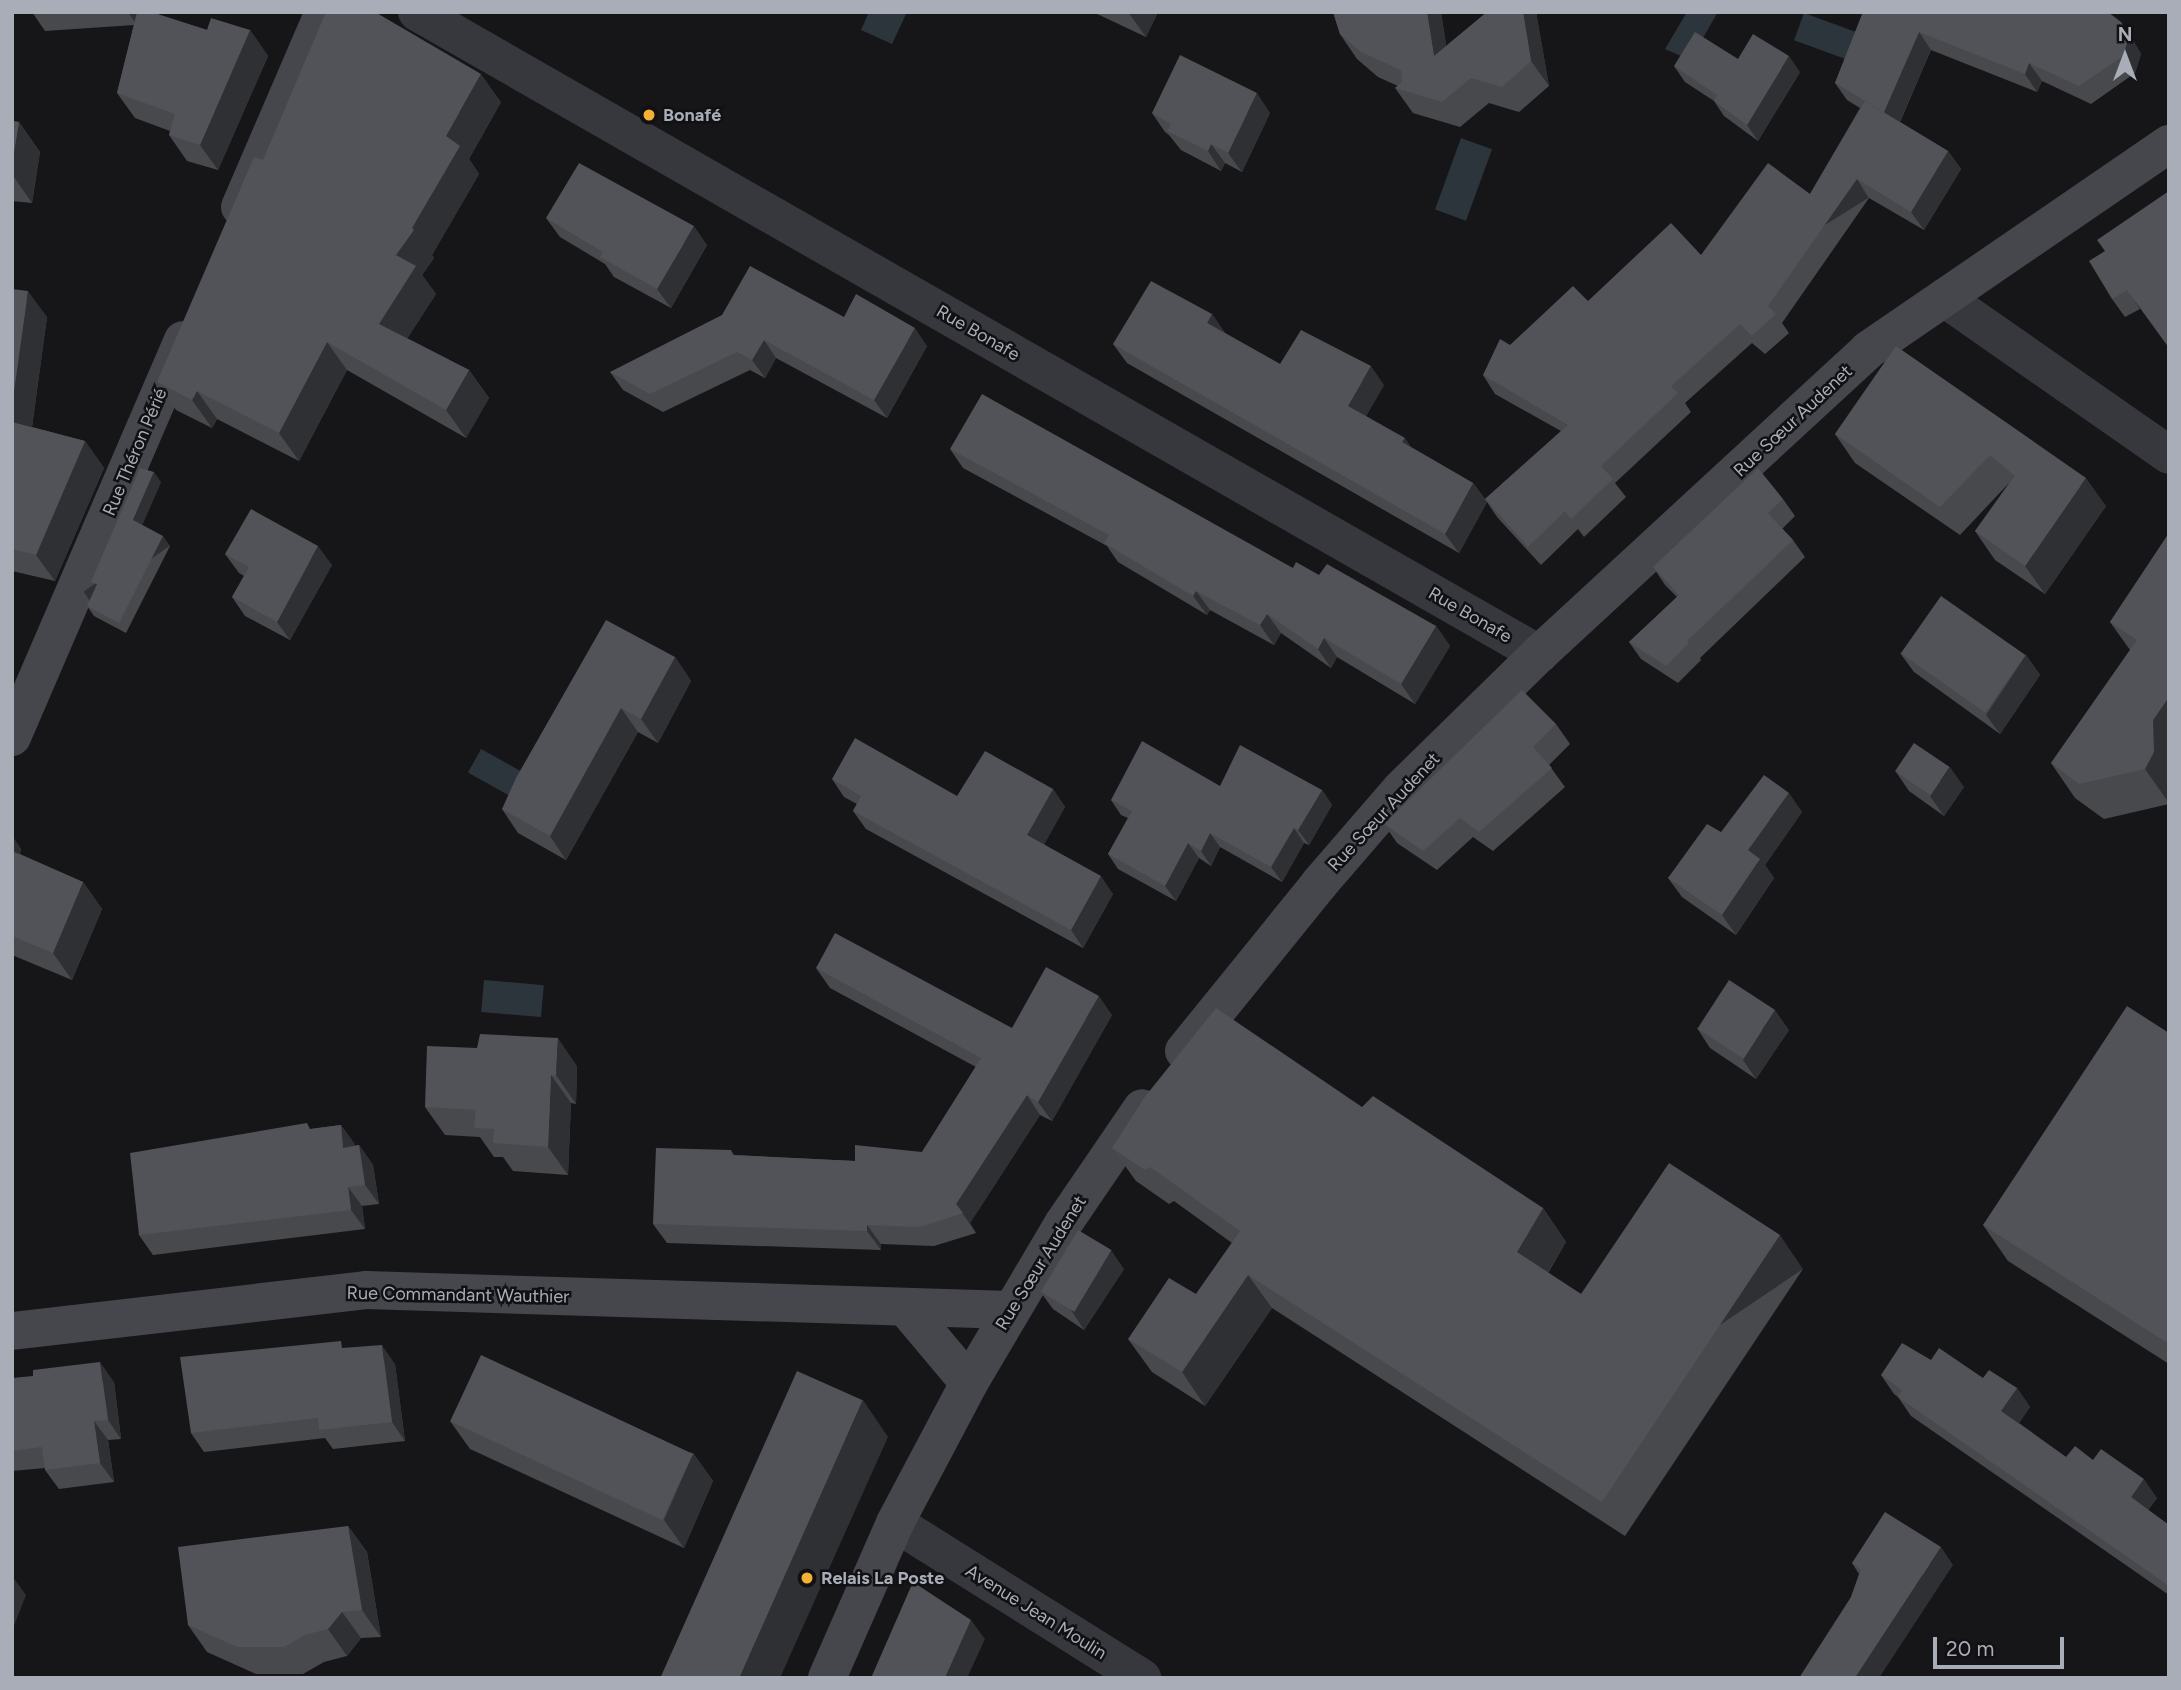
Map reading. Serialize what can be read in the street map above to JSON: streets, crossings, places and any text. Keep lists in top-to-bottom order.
{
  "streets": {
    "street": [
      "Rue Bonafe",
      "Rue Sœur Audenet",
      "Rue Théron Périé",
      "Rue Commandant Wauthier",
      "Avenue Jean Moulin"
    ]
  },
  "crossings": [
    ["Rue Bonafe", "Rue Sœur Audenet"],
    ["Rue Sœur Audenet", "Rue Commandant Wauthier"],
    ["Rue Sœur Audenet", "Avenue Jean Moulin"]
  ],
  "places": ["Bonafé", "Relais La Poste"],
  "scale_bar": "20 m",
  "north": "top"
}
